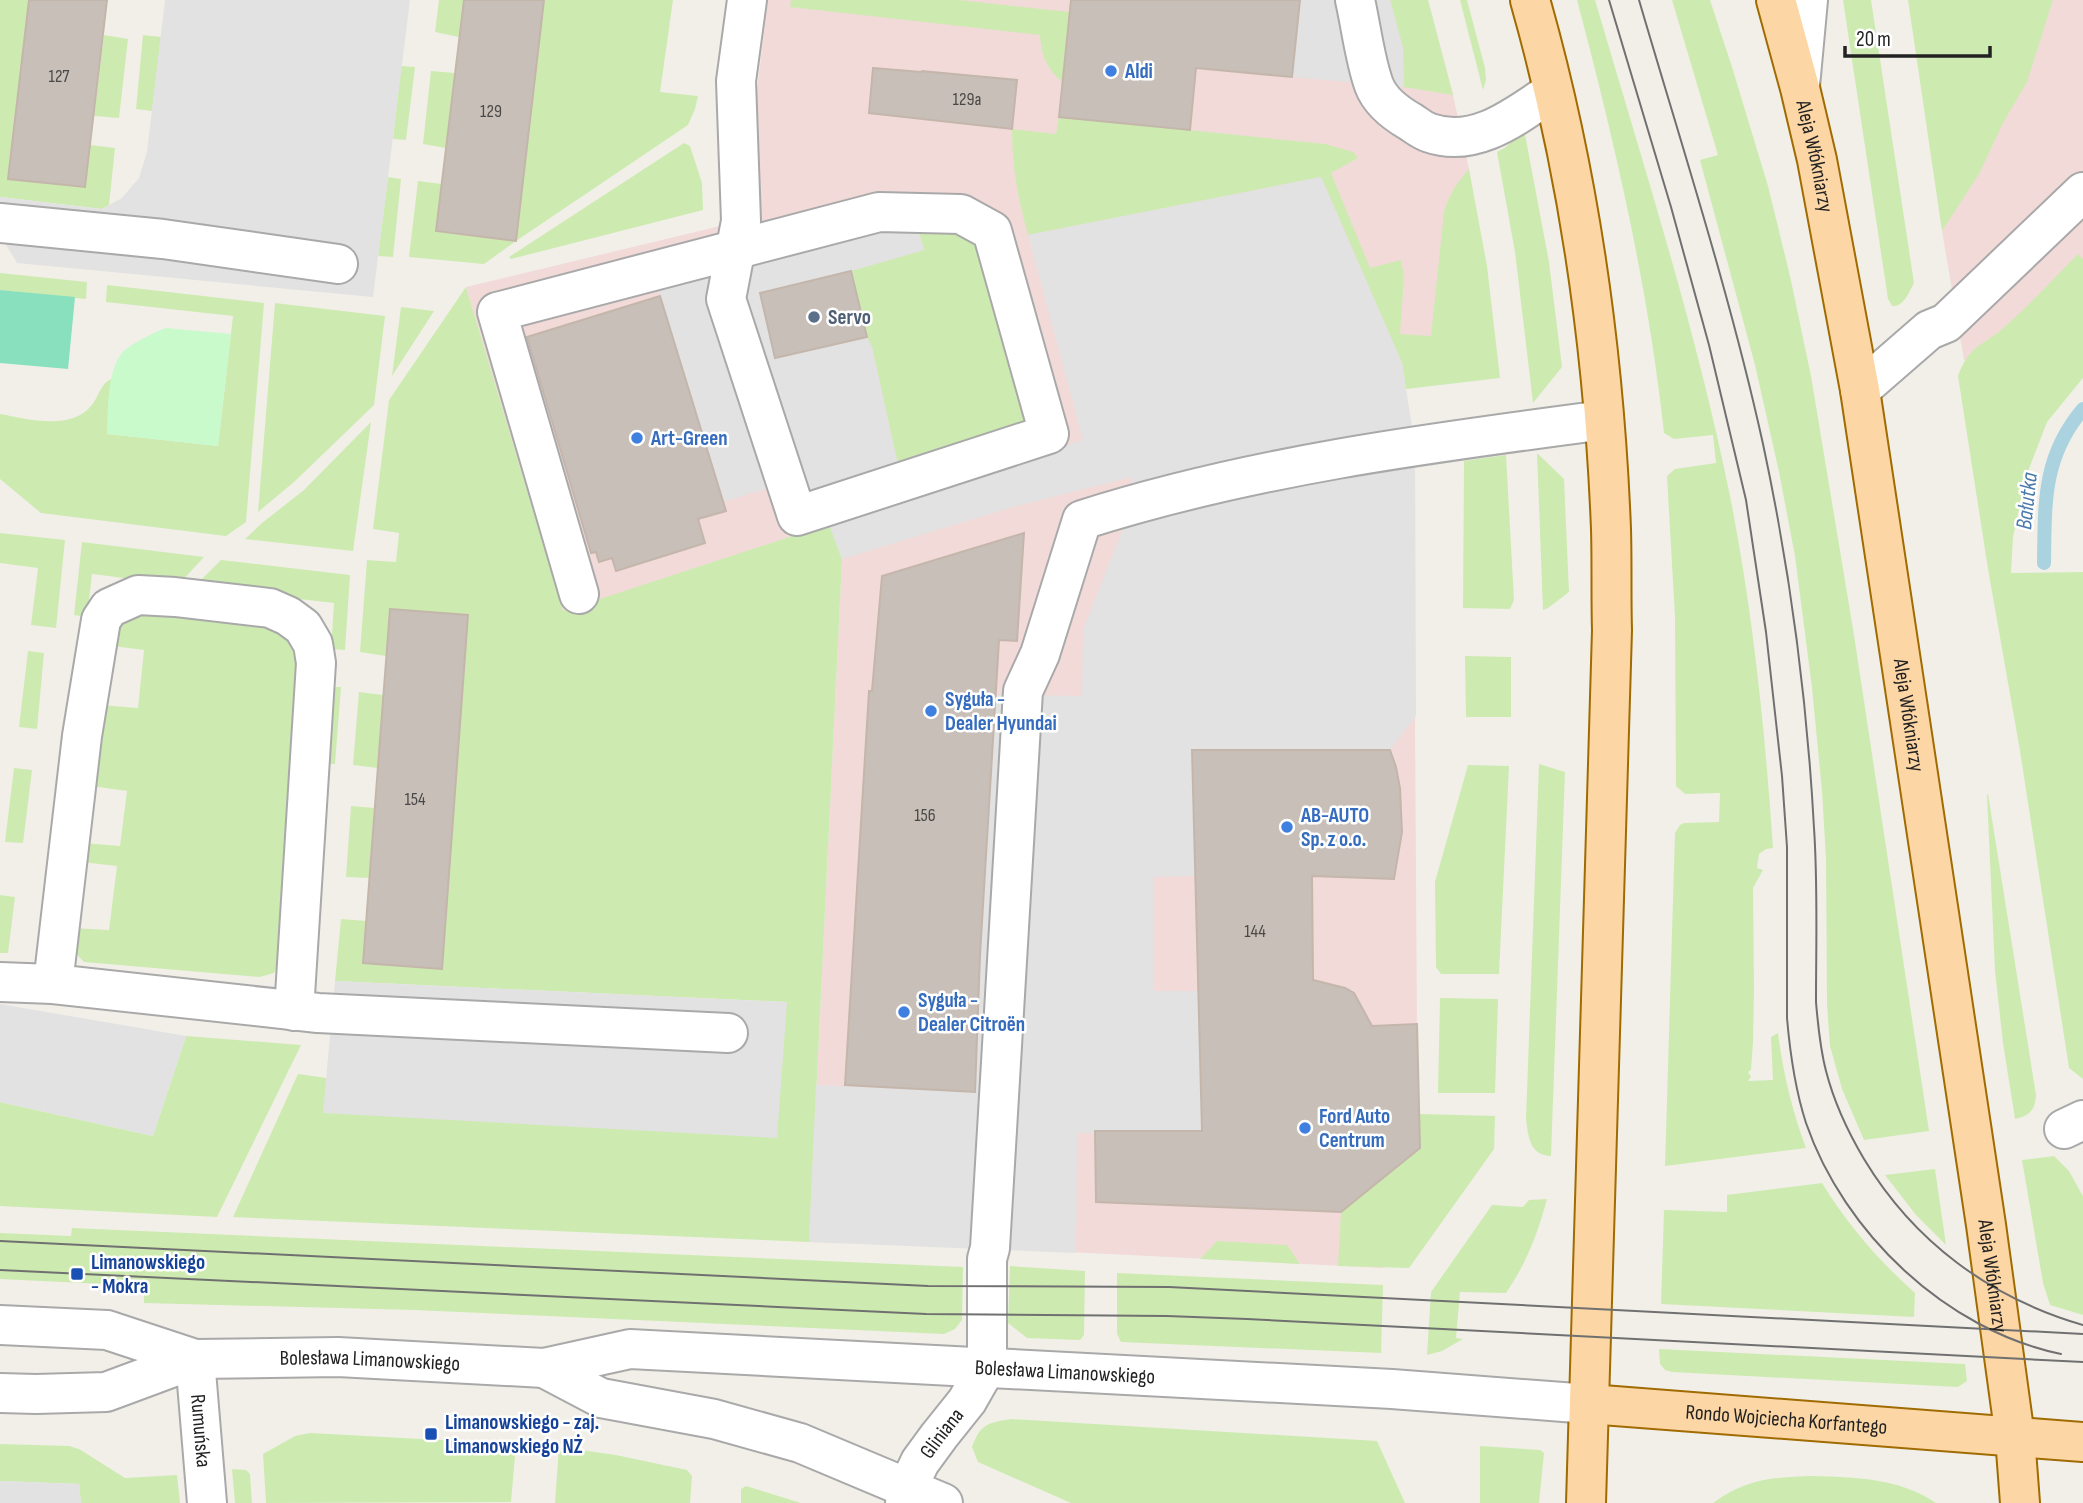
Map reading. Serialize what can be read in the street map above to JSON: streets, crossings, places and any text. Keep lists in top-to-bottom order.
{
  "streets": {
    "main road": ["Aleja Włókniarzy", "Rondo Wojciecha Korfantego"],
    "street": ["Bolesława Limanowskiego", "Rumuńska", "Gliniana"]
  },
  "crossings": [
    ["Aleja Włókniarzy", "Rondo Wojciecha Korfantego"],
    ["Bolesława Limanowskiego", "Rondo Wojciecha Korfantego"],
    ["Bolesława Limanowskiego", "Rumuńska"],
    ["Bolesława Limanowskiego", "Gliniana"]
  ],
  "water": ["Bałutka"],
  "places": {
    "other": [
      "Aldi",
      "Servo",
      "Art-Green",
      "Syguła - Dealer Hyundai",
      "AB-AUTO Sp. z o.o.",
      "Syguła - Dealer Citroën",
      "Ford Auto Centrum"
    ],
    "transit": ["Limanowskiego - Mokra", "Limanowskiego - zaj. Limanowskiego NŻ"]
  },
  "house_numbers": [
    "127",
    "129a",
    "129",
    "154",
    "156",
    "144"
  ],
  "scale_bar": "20 m"
}
